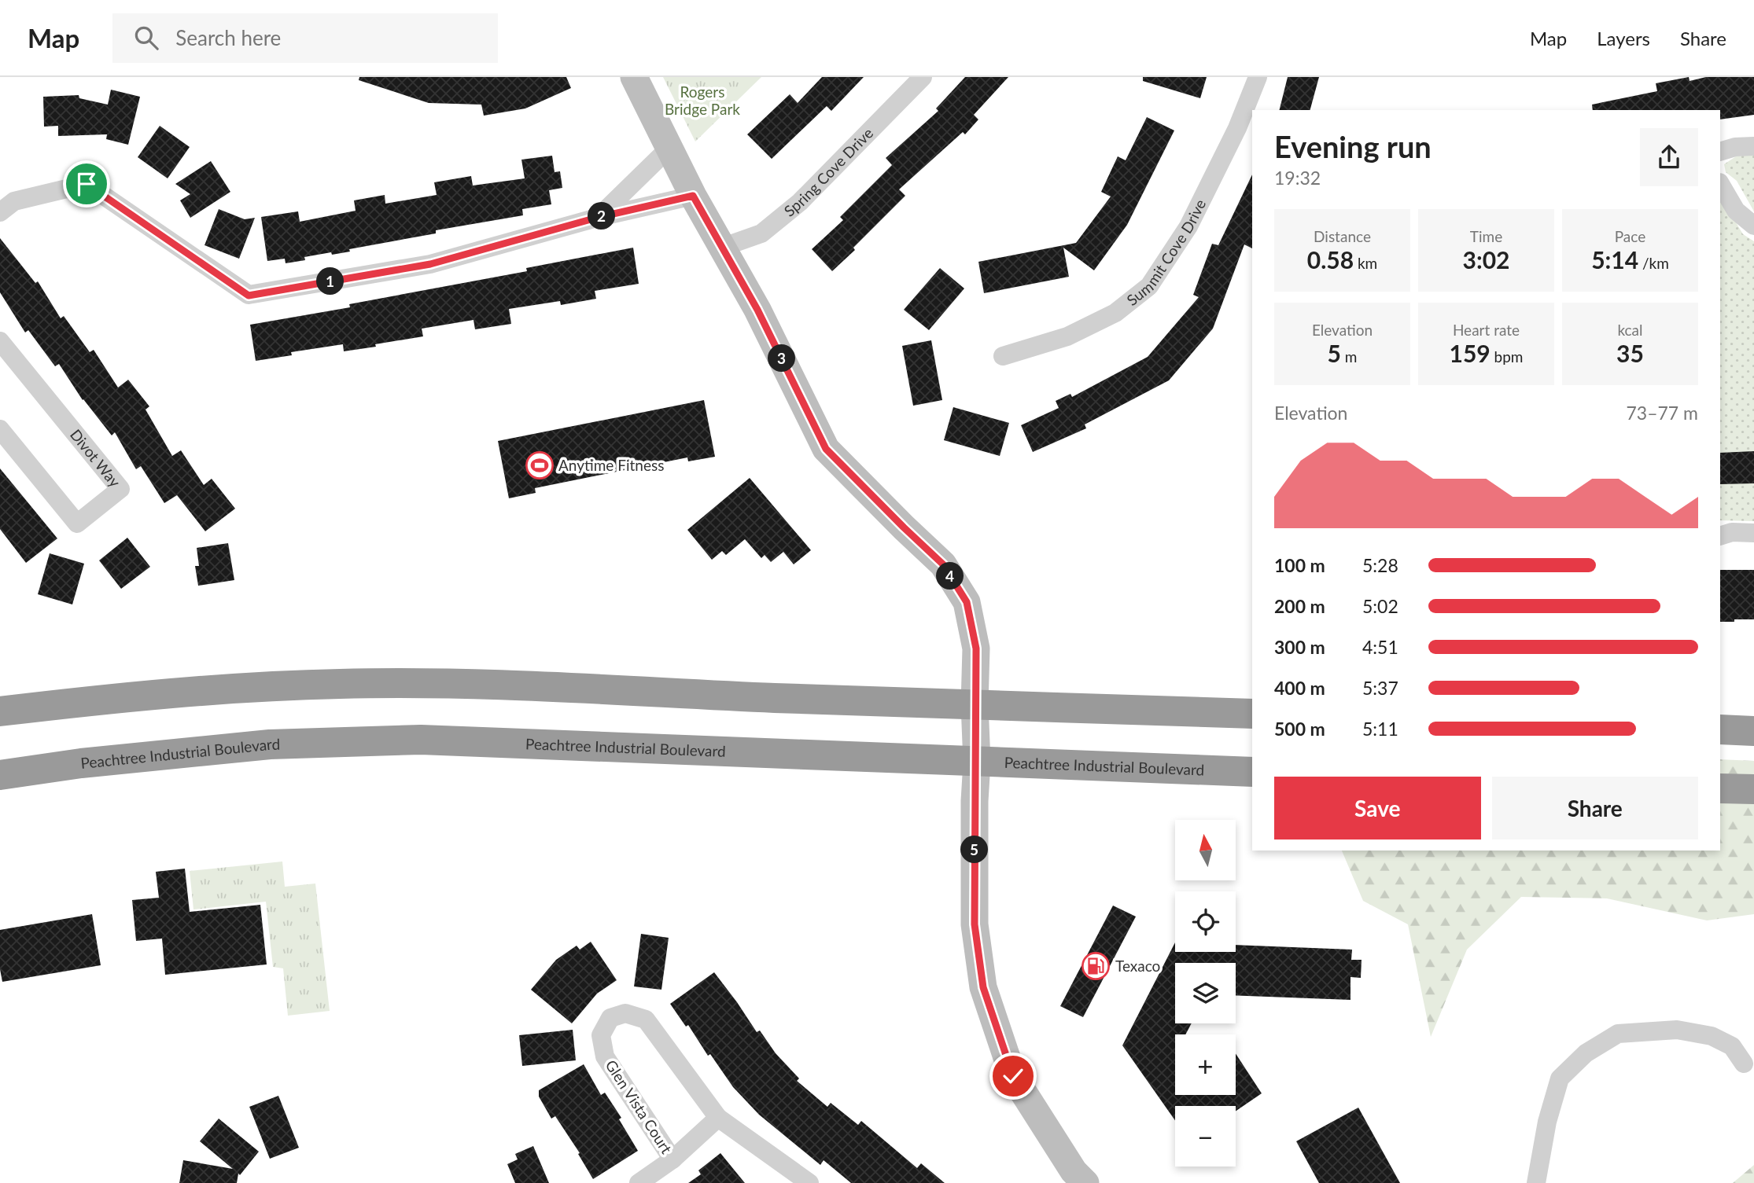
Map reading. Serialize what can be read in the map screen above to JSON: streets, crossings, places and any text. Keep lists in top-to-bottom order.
{
  "streets": {
    "highway": ["Peachtree Industrial Boulevard"],
    "street": [
      "Spring Cove Drive",
      "Summit Cove Drive",
      "Divot Way",
      "Glen Vista Court"
    ]
  },
  "parks": ["Rogers Bridge Park"],
  "places": {
    "sports": ["Anytime Fitness"],
    "fuel station": ["Texaco"]
  },
  "north": "top",
  "page": {
    "header": "Map",
    "search": "Search here",
    "nav": ["Map", "Layers", "Share"],
    "heading": ["Evening run", "19:32"],
    "pins": [
      "2",
      "1",
      "3",
      "4",
      "5"
    ],
    "stats": [
      ["Distance", "0.58 km"],
      ["Time", "3:02"],
      ["Pace", "5:14 /km"],
      ["Elevation", "5 m"],
      ["Heart rate", "159 bpm"],
      ["kcal", "35"]
    ],
    "chart": ["Elevation", "73–77 m"],
    "list": [
      {
        "name": "100 m",
        "note": "5:28"
      },
      {
        "name": "200 m",
        "note": "5:02"
      },
      {
        "name": "300 m",
        "note": "4:51"
      },
      {
        "name": "400 m",
        "note": "5:37"
      },
      {
        "name": "500 m",
        "note": "5:11"
      }
    ],
    "buttons": ["Save", "Share"],
    "map_buttons": ["+", "−"]
  }
}
